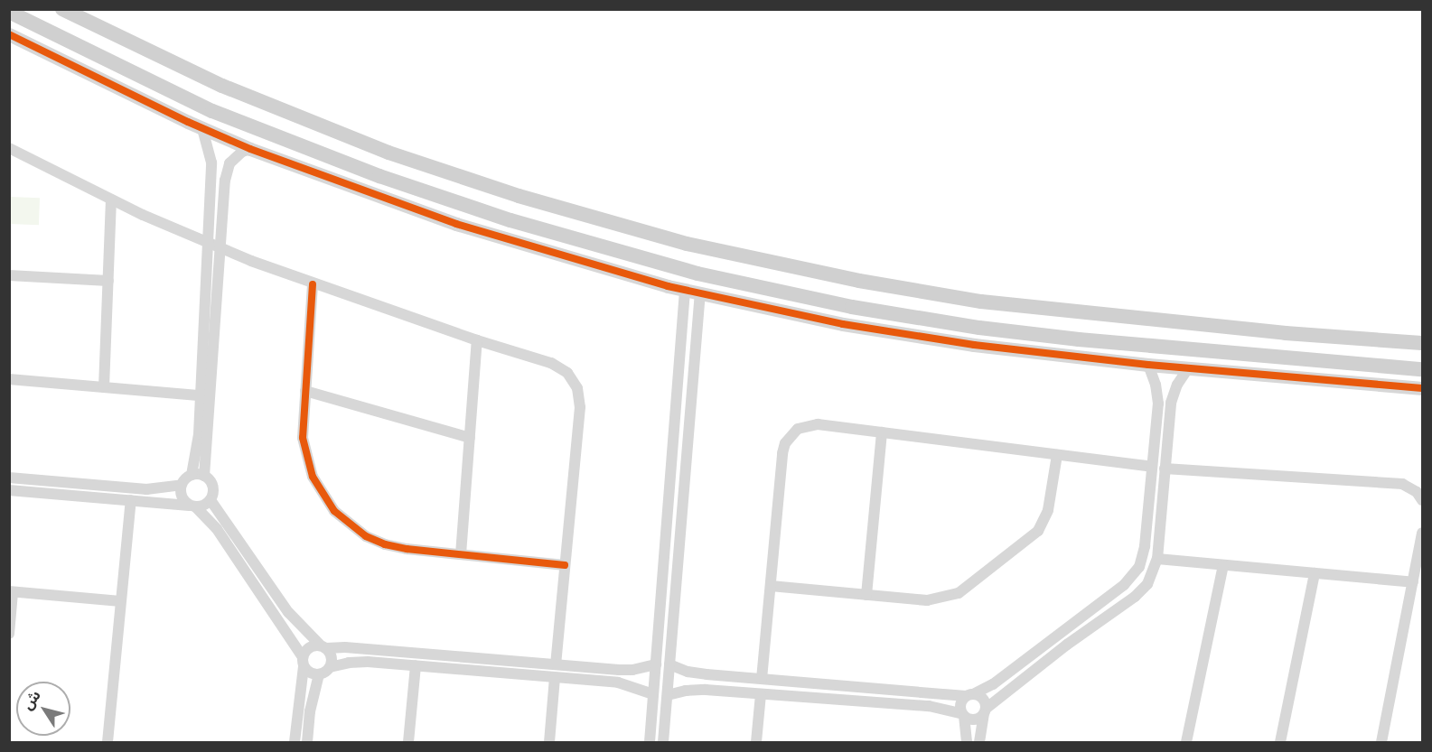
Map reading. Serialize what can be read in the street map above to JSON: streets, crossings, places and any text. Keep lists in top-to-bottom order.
{
  "north": "top left"
}
